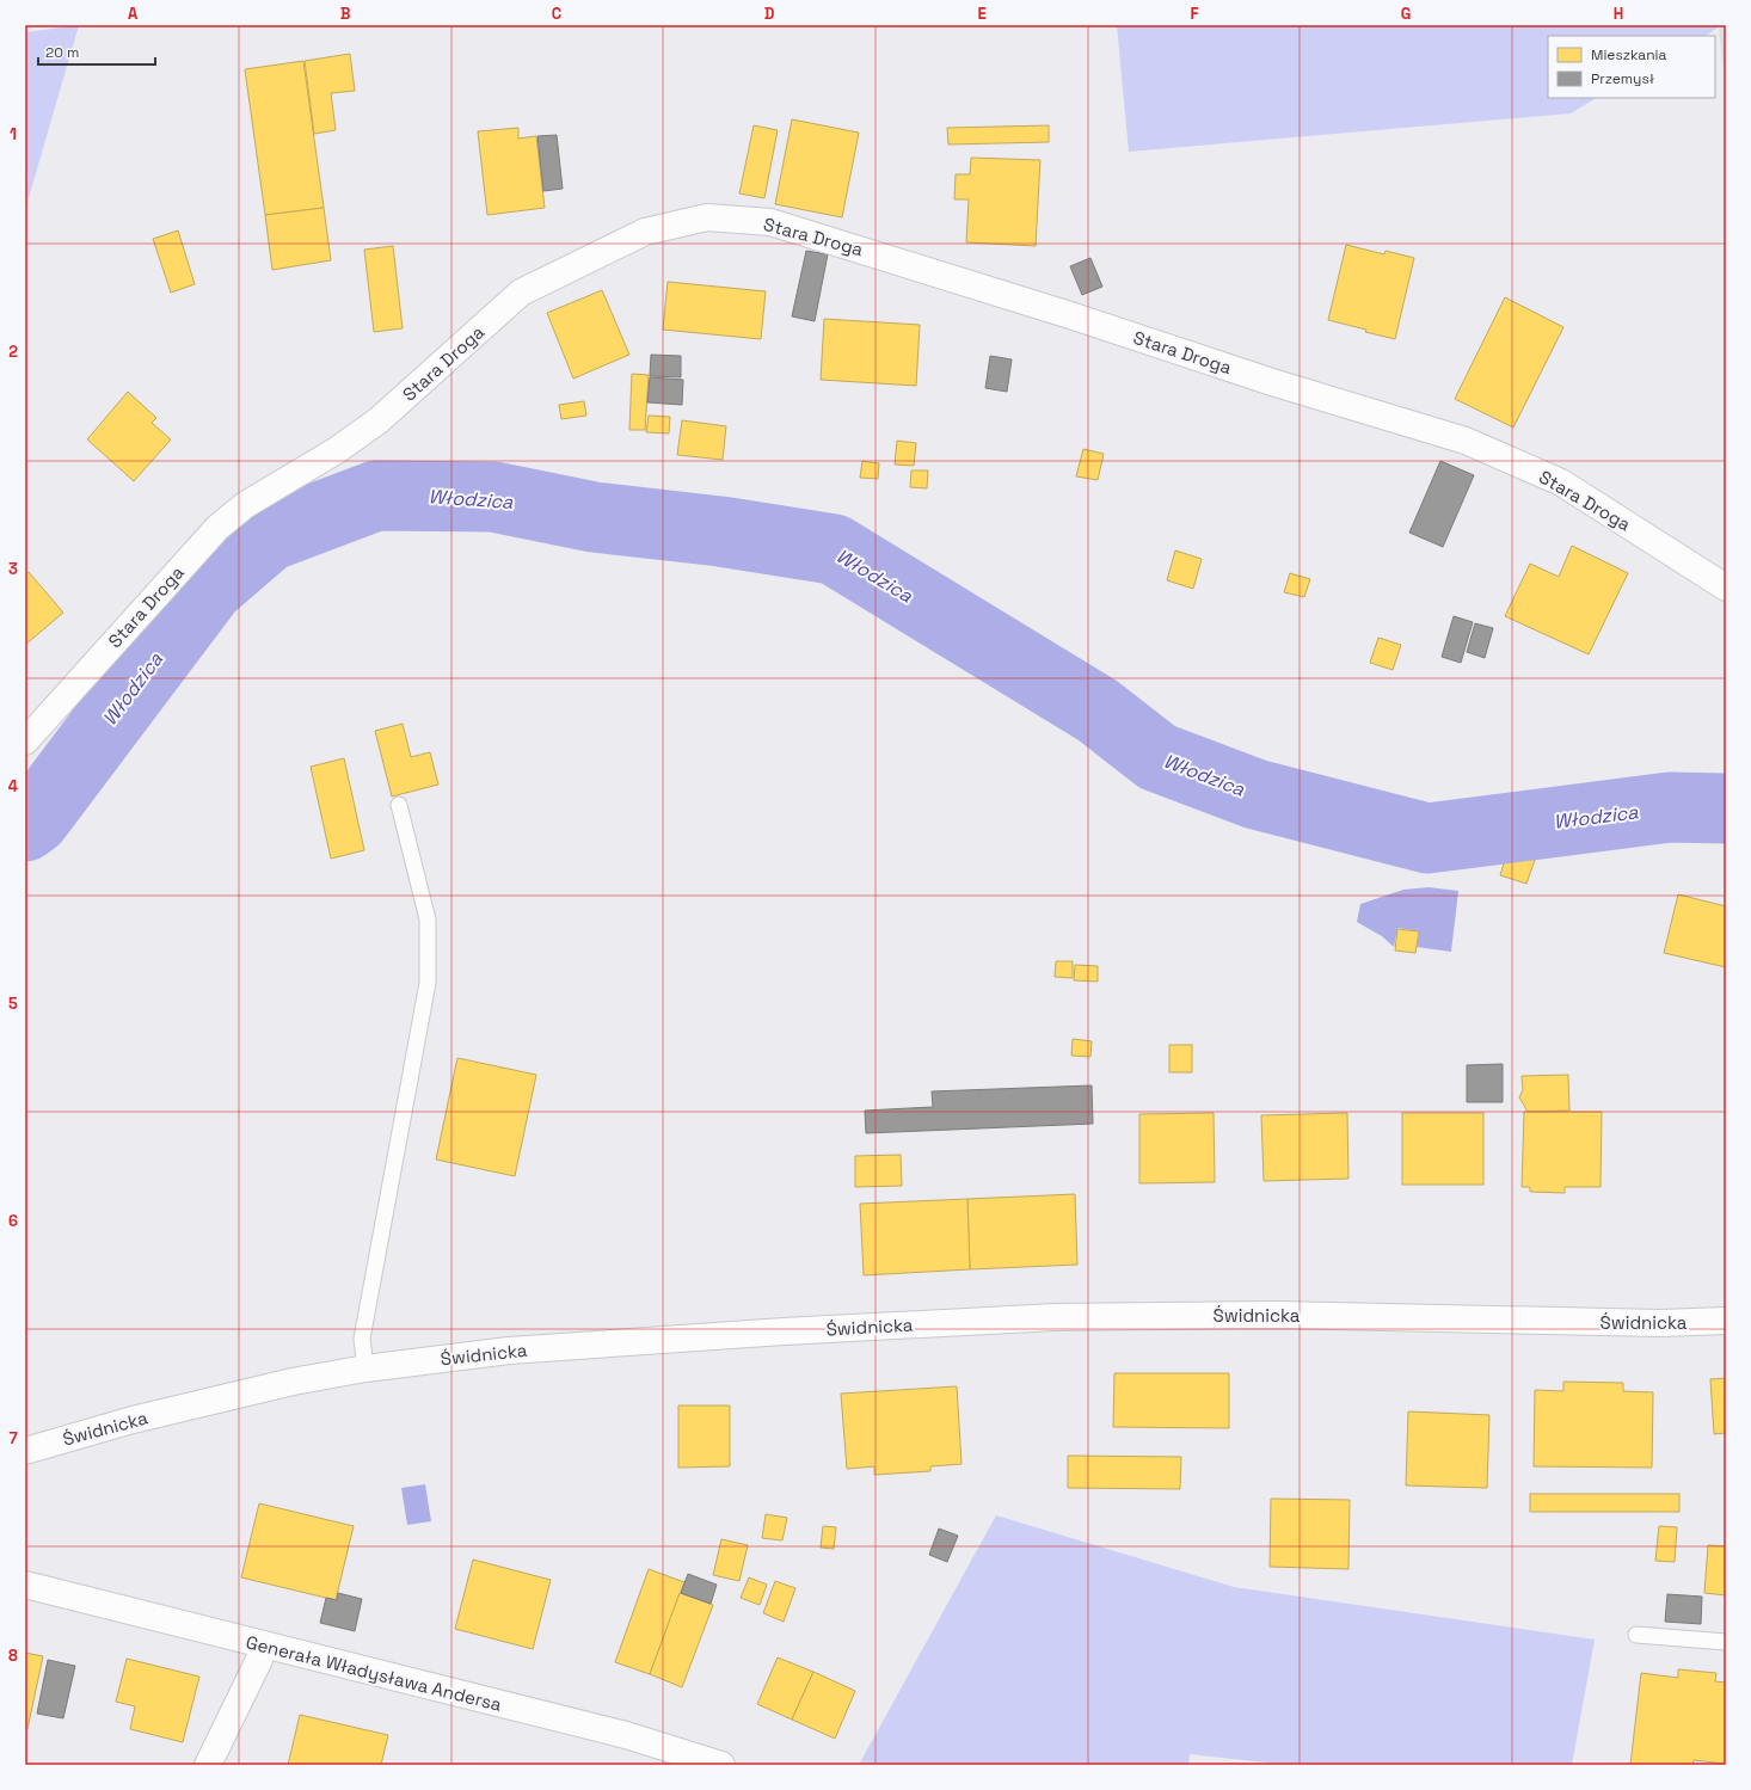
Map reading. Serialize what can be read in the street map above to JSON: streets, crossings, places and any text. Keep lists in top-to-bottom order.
{
  "streets": {
    "street": ["Stara Droga", "Świdnicka", "Generała Władysława Andersa"]
  },
  "water": ["Włodzica"],
  "legend": ["Mieszkania", "Przemysł"],
  "scale_bar": "20 m",
  "grid": {
    "columns": [
      "A",
      "B",
      "C",
      "D",
      "E",
      "F",
      "G",
      "H"
    ],
    "rows": [
      "1",
      "2",
      "3",
      "4",
      "5",
      "6",
      "7",
      "8"
    ]
  }
}
